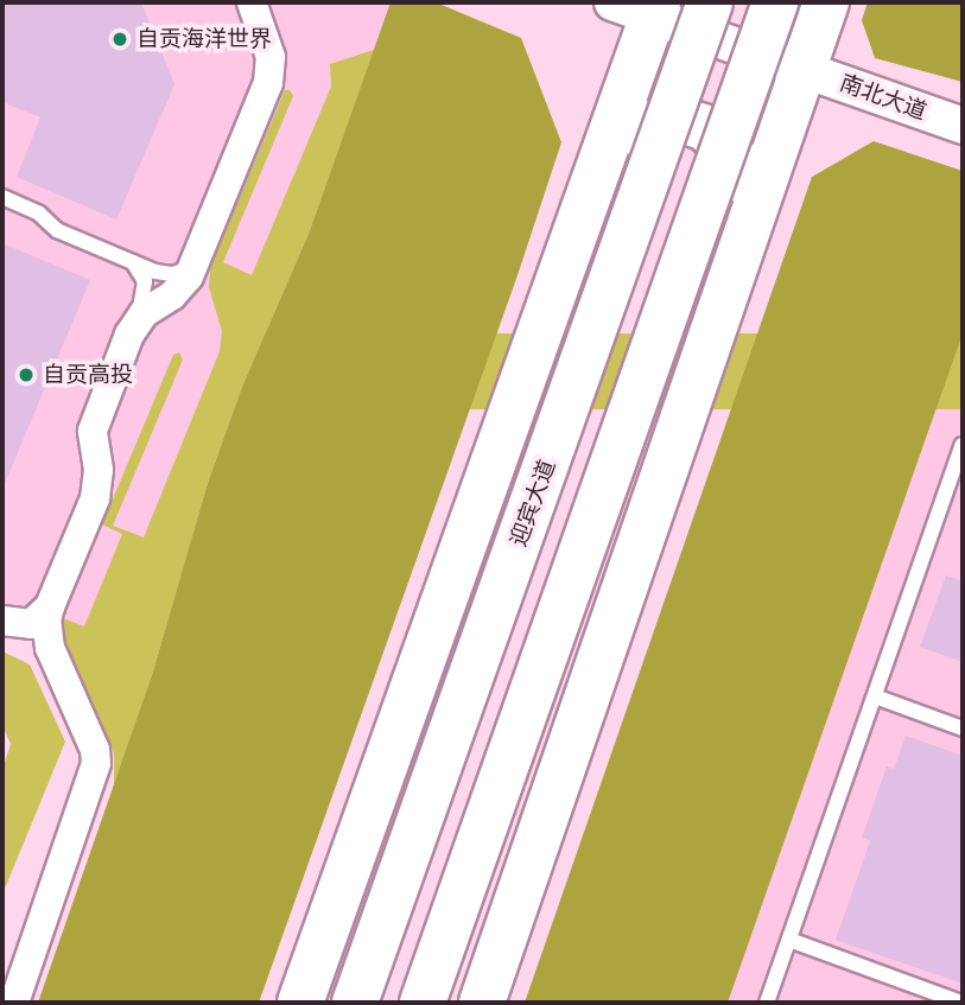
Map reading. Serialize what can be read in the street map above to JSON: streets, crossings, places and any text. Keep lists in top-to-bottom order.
{
  "streets": {
    "main road": ["迎宾大道"],
    "street": ["南北大道"]
  },
  "places": ["自贡海洋世界", "自贡高投"]
}
